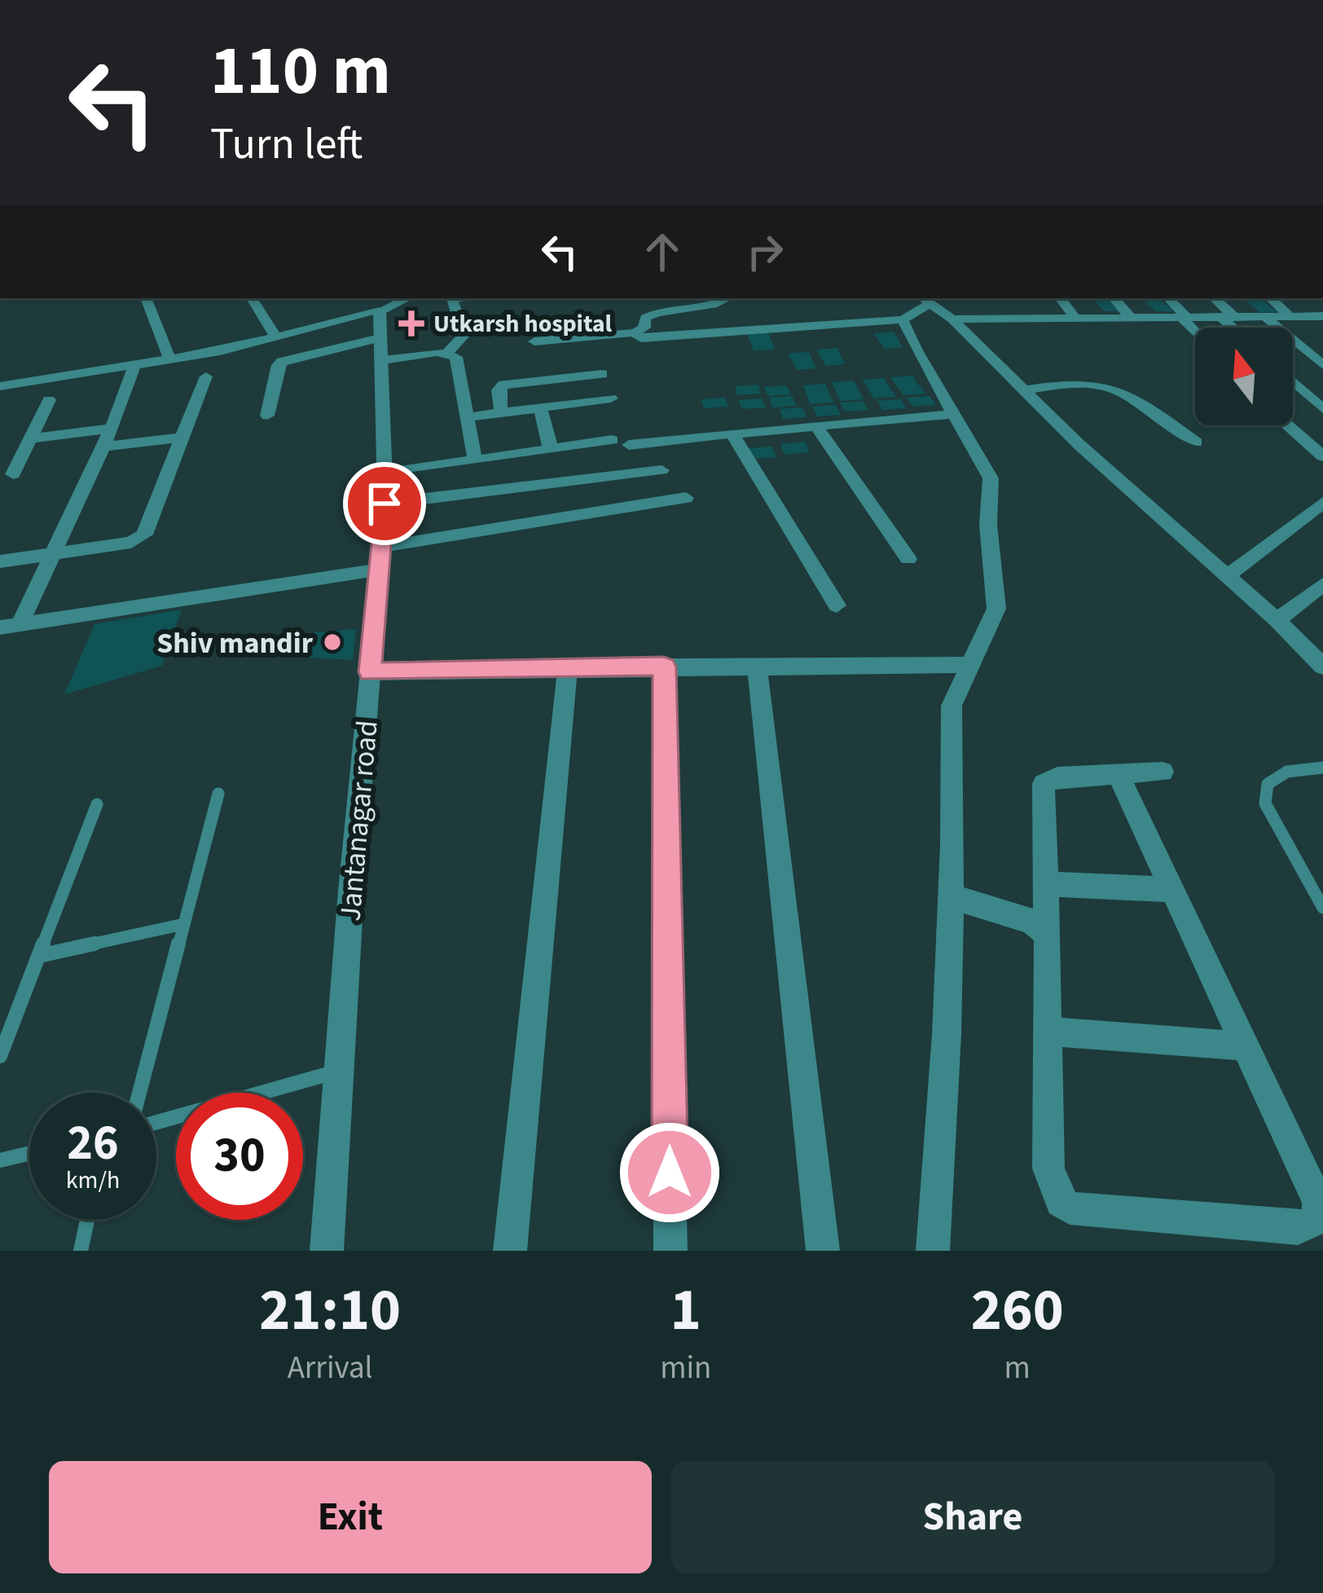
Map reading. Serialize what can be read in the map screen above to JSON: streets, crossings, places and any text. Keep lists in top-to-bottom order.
{
  "streets": {
    "street": ["Jantanagar road"]
  },
  "places": {
    "health": ["Utkarsh hospital"],
    "other": ["Shiv mandir"]
  },
  "north": "top",
  "page": {
    "turn": ["110 m", "Turn left"],
    "speed": "26 km/h",
    "limit": "30",
    "eta": [
      "21:10",
      "Arrival",
      "1",
      "min",
      "260",
      "m"
    ],
    "buttons": ["Exit", "Share"]
  }
}
